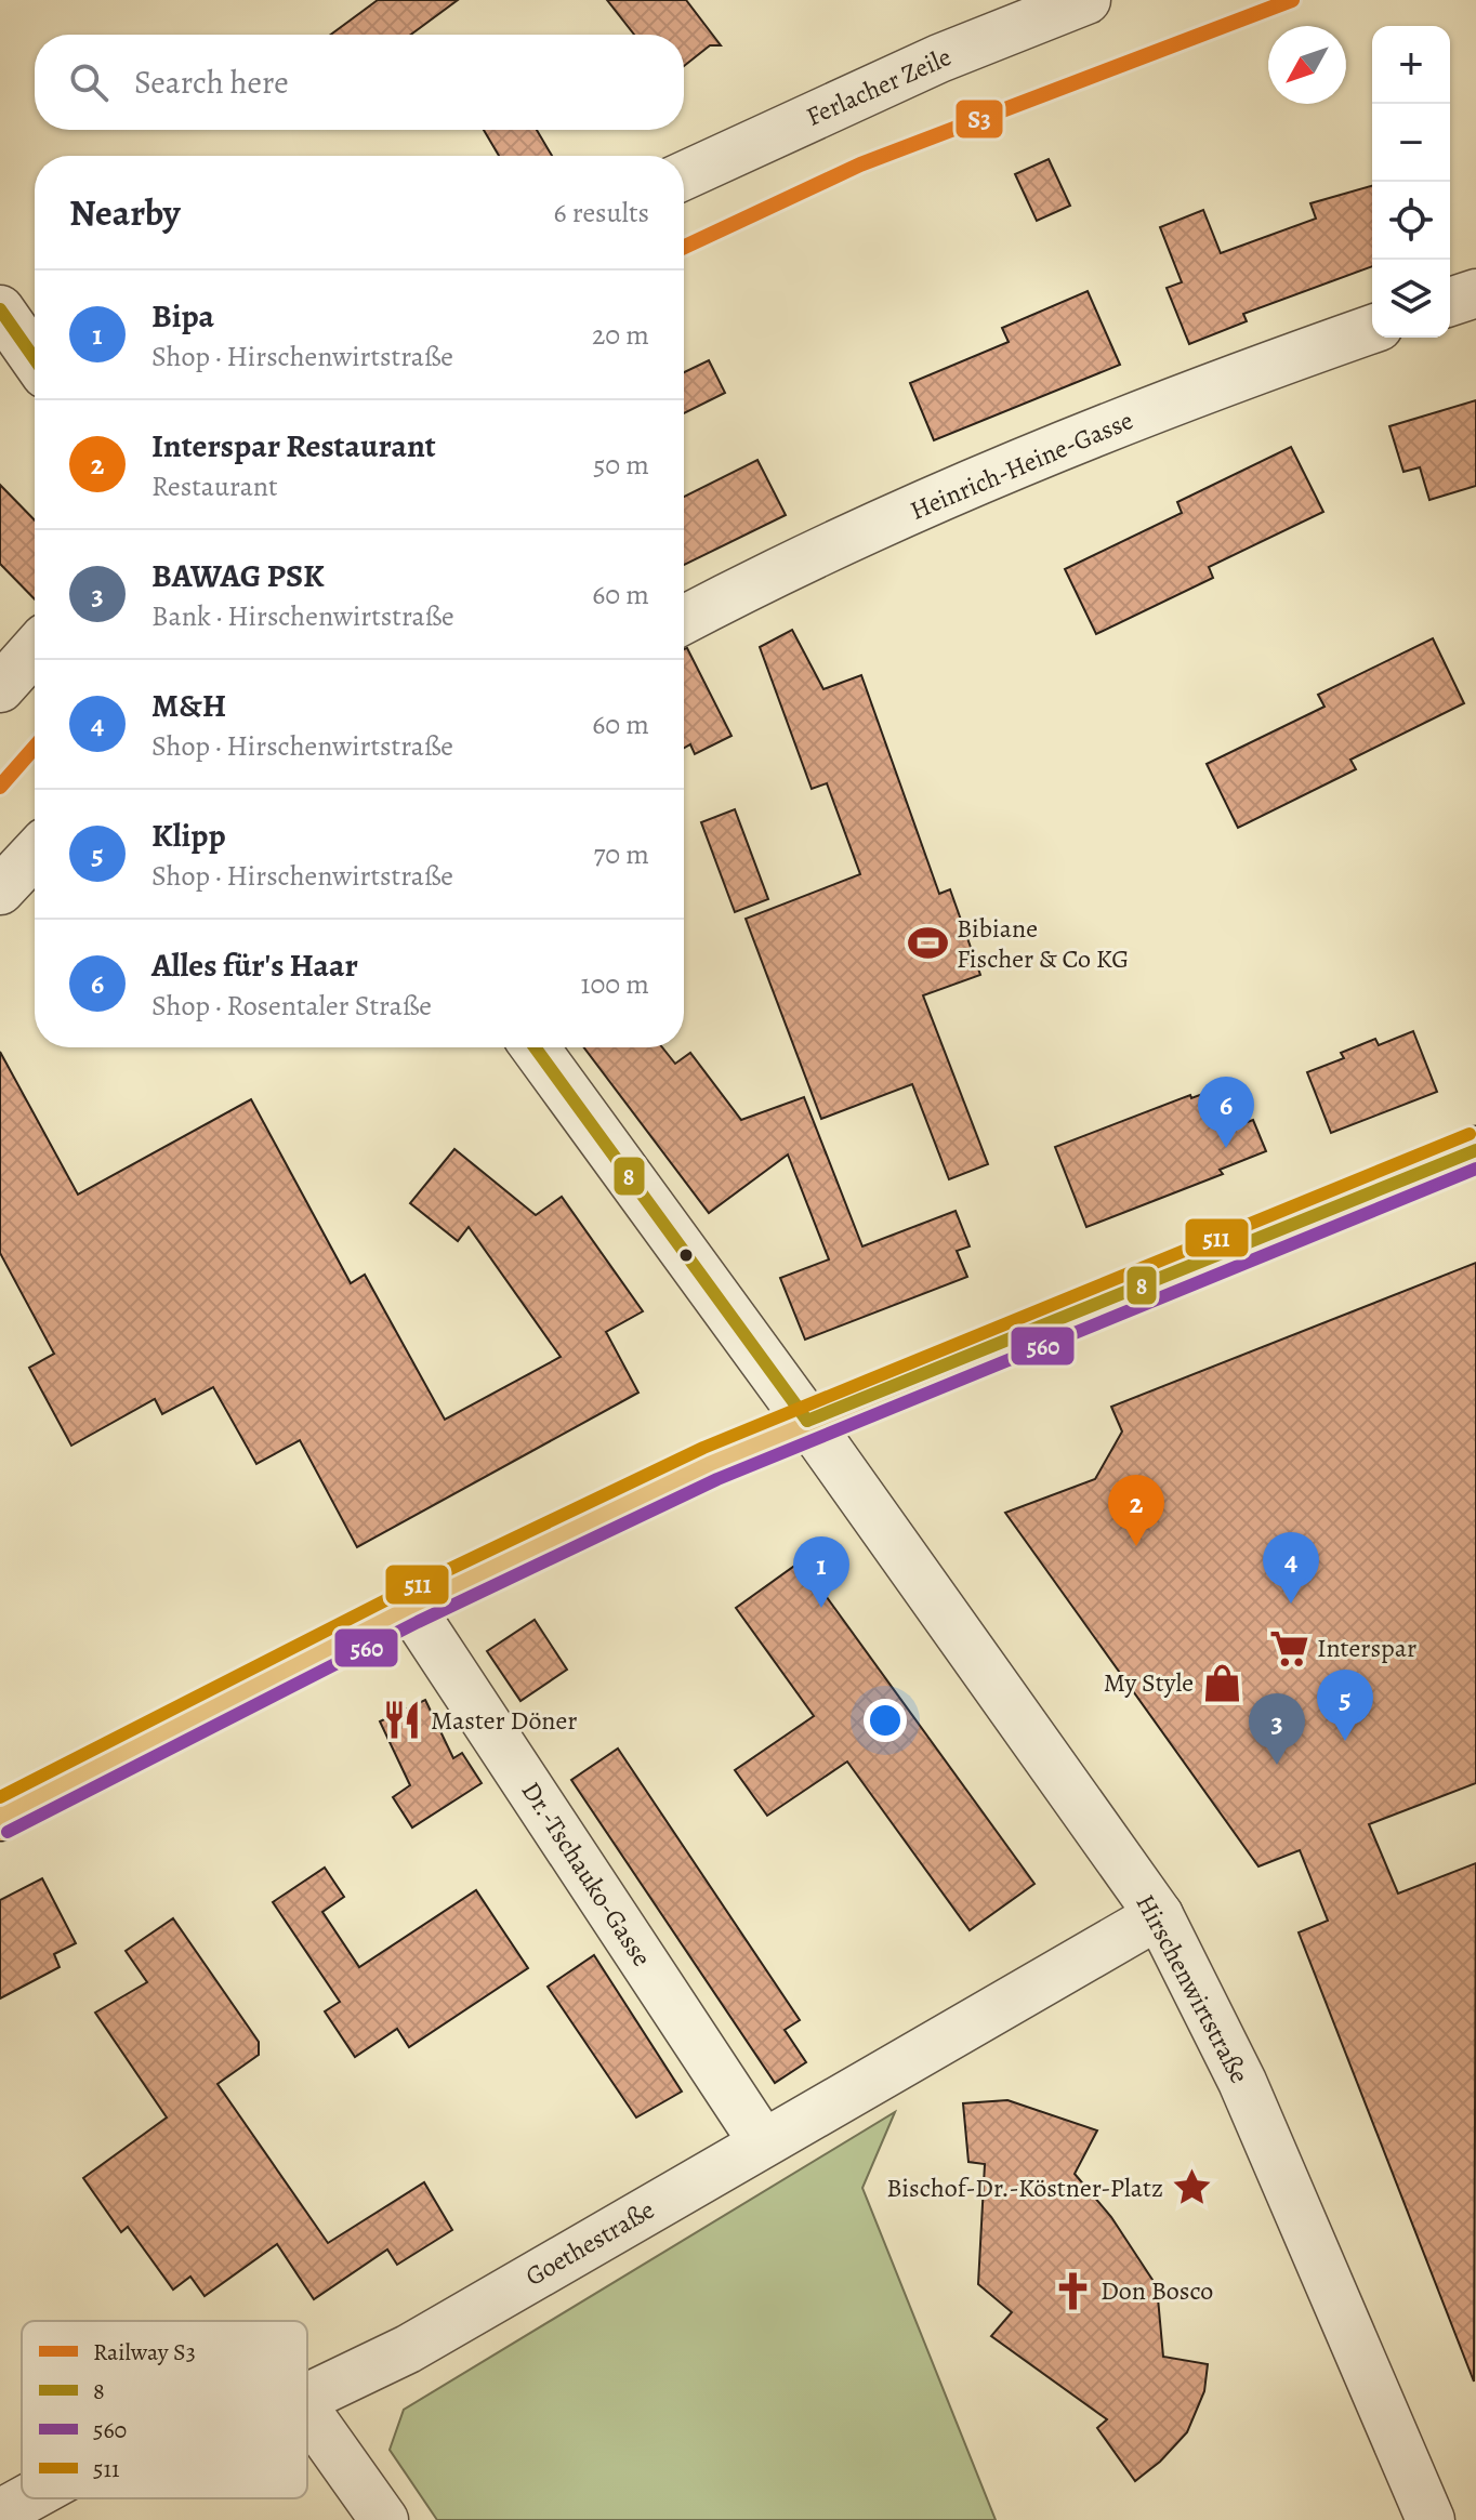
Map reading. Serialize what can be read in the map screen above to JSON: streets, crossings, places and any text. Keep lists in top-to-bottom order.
{
  "streets": {
    "street": [
      "Ferlacher Zeile",
      "Heinrich-Heine-Gasse",
      "Dr.-Tschauko-Gasse",
      "Hirschenwirtstraße",
      "Goethestraße"
    ]
  },
  "crossings": [
    ["Dr.-Tschauko-Gasse", "Goethestraße"],
    ["Hirschenwirtstraße", "Goethestraße"]
  ],
  "places": {
    "sports": ["Bibiane Fischer & Co KG"],
    "supermarket": ["Interspar"],
    "shop": ["My Style"],
    "restaurant": ["Master Döner"],
    "place": ["Bischof-Dr.-Köstner-Platz"],
    "church": ["Don Bosco"]
  },
  "lines": [
    "rail line S3",
    "transit line 8",
    "transit line 511",
    "transit line 560"
  ],
  "legend": [
    "Railway S3",
    "8",
    "560",
    "511"
  ],
  "north": "bottom left",
  "page": {
    "map_buttons": ["+", "−"],
    "search": "Search here",
    "heading": ["Nearby", "6 results"],
    "list": [
      {
        "mark": "1",
        "name": "Bipa",
        "note": "Shop · Hirschenwirtstraße",
        "value": "20 m"
      },
      {
        "mark": "2",
        "name": "Interspar Restaurant",
        "note": "Restaurant",
        "value": "50 m"
      },
      {
        "mark": "3",
        "name": "BAWAG PSK",
        "note": "Bank · Hirschenwirtstraße",
        "value": "60 m"
      },
      {
        "mark": "4",
        "name": "M&H",
        "note": "Shop · Hirschenwirtstraße",
        "value": "60 m"
      },
      {
        "mark": "5",
        "name": "Klipp",
        "note": "Shop · Hirschenwirtstraße",
        "value": "70 m"
      },
      {
        "mark": "6",
        "name": "Alles für's Haar",
        "note": "Shop · Rosentaler Straße",
        "value": "100 m"
      }
    ],
    "pins": [
      "6",
      "2",
      "4",
      "1",
      "5",
      "3"
    ]
  }
}
